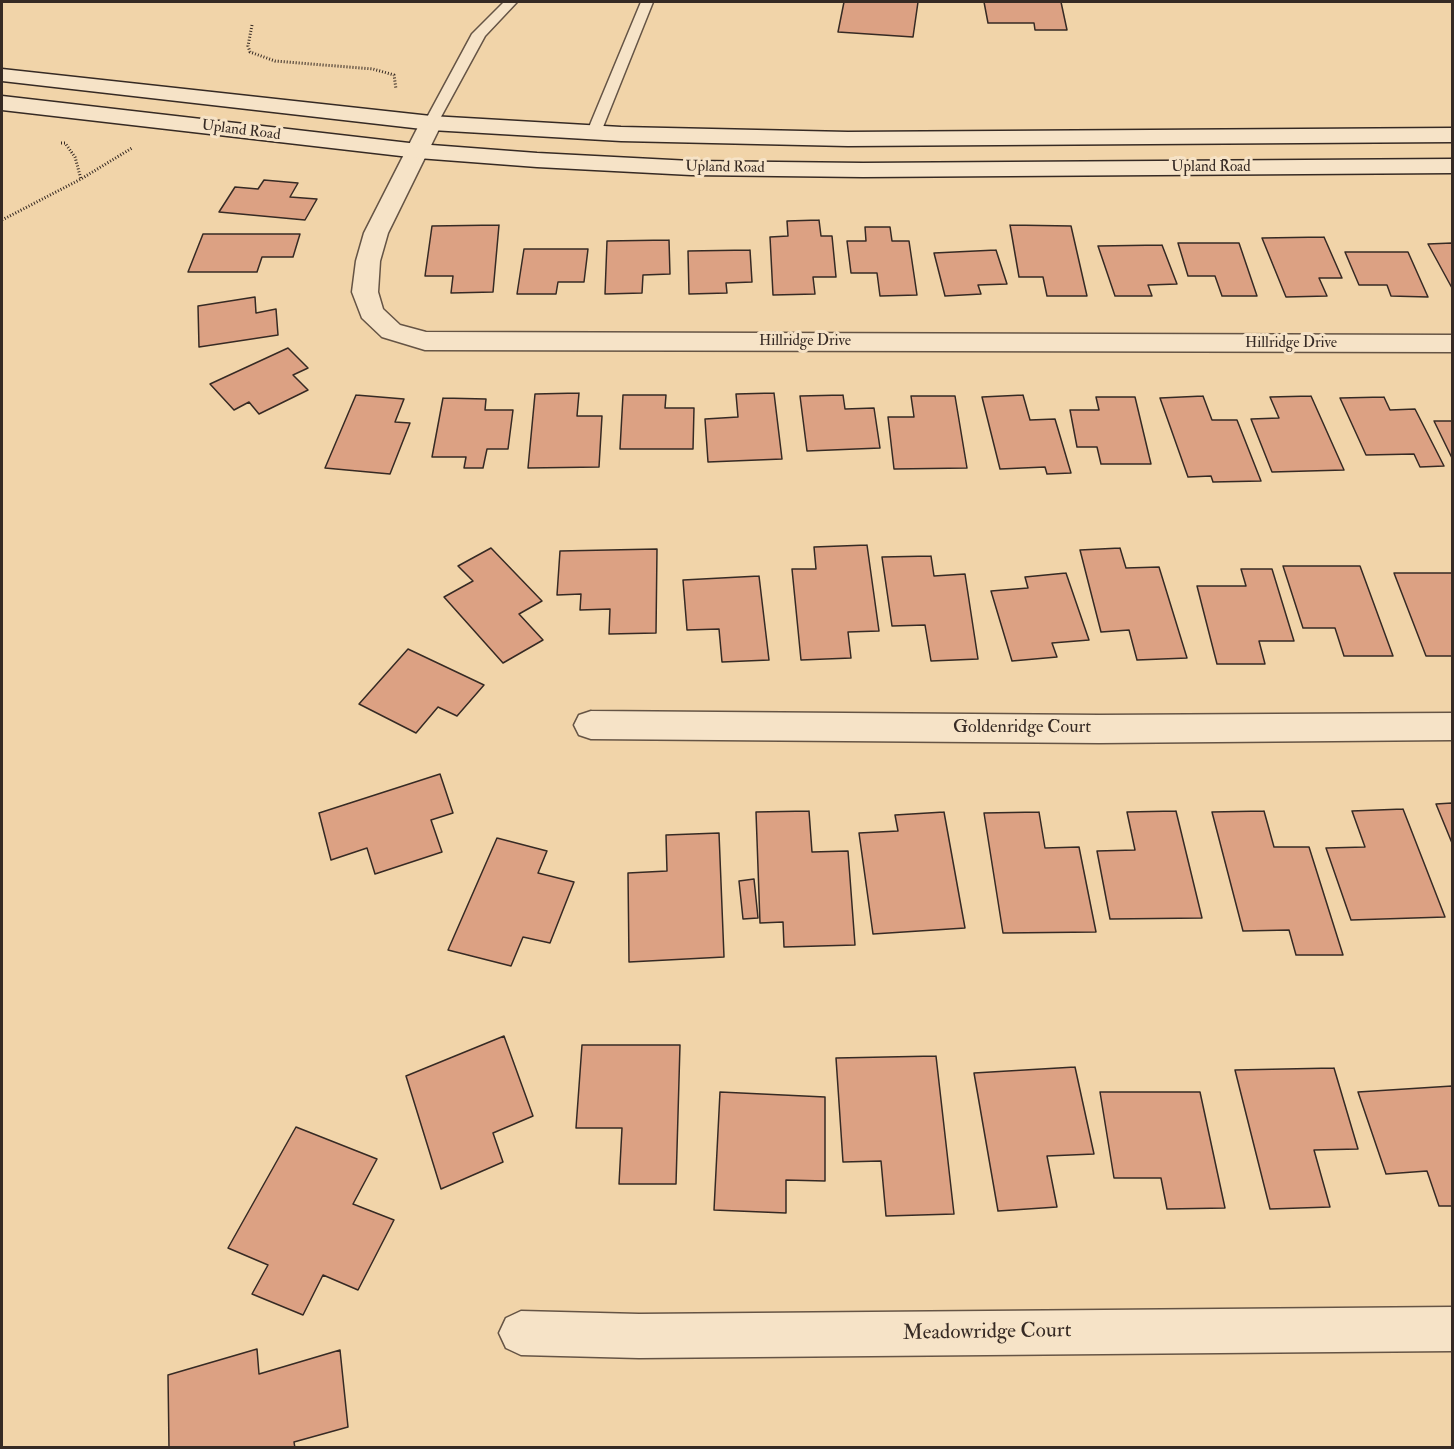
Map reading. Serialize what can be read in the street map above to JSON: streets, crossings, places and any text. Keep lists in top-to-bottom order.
{
  "streets": {
    "main road": [
      "Upland Road",
      "Hillridge Drive",
      "Goldenridge Court",
      "Meadowridge Court"
    ]
  },
  "crossings": [
    ["Upland Road", "Hillridge Drive"]
  ]
}
